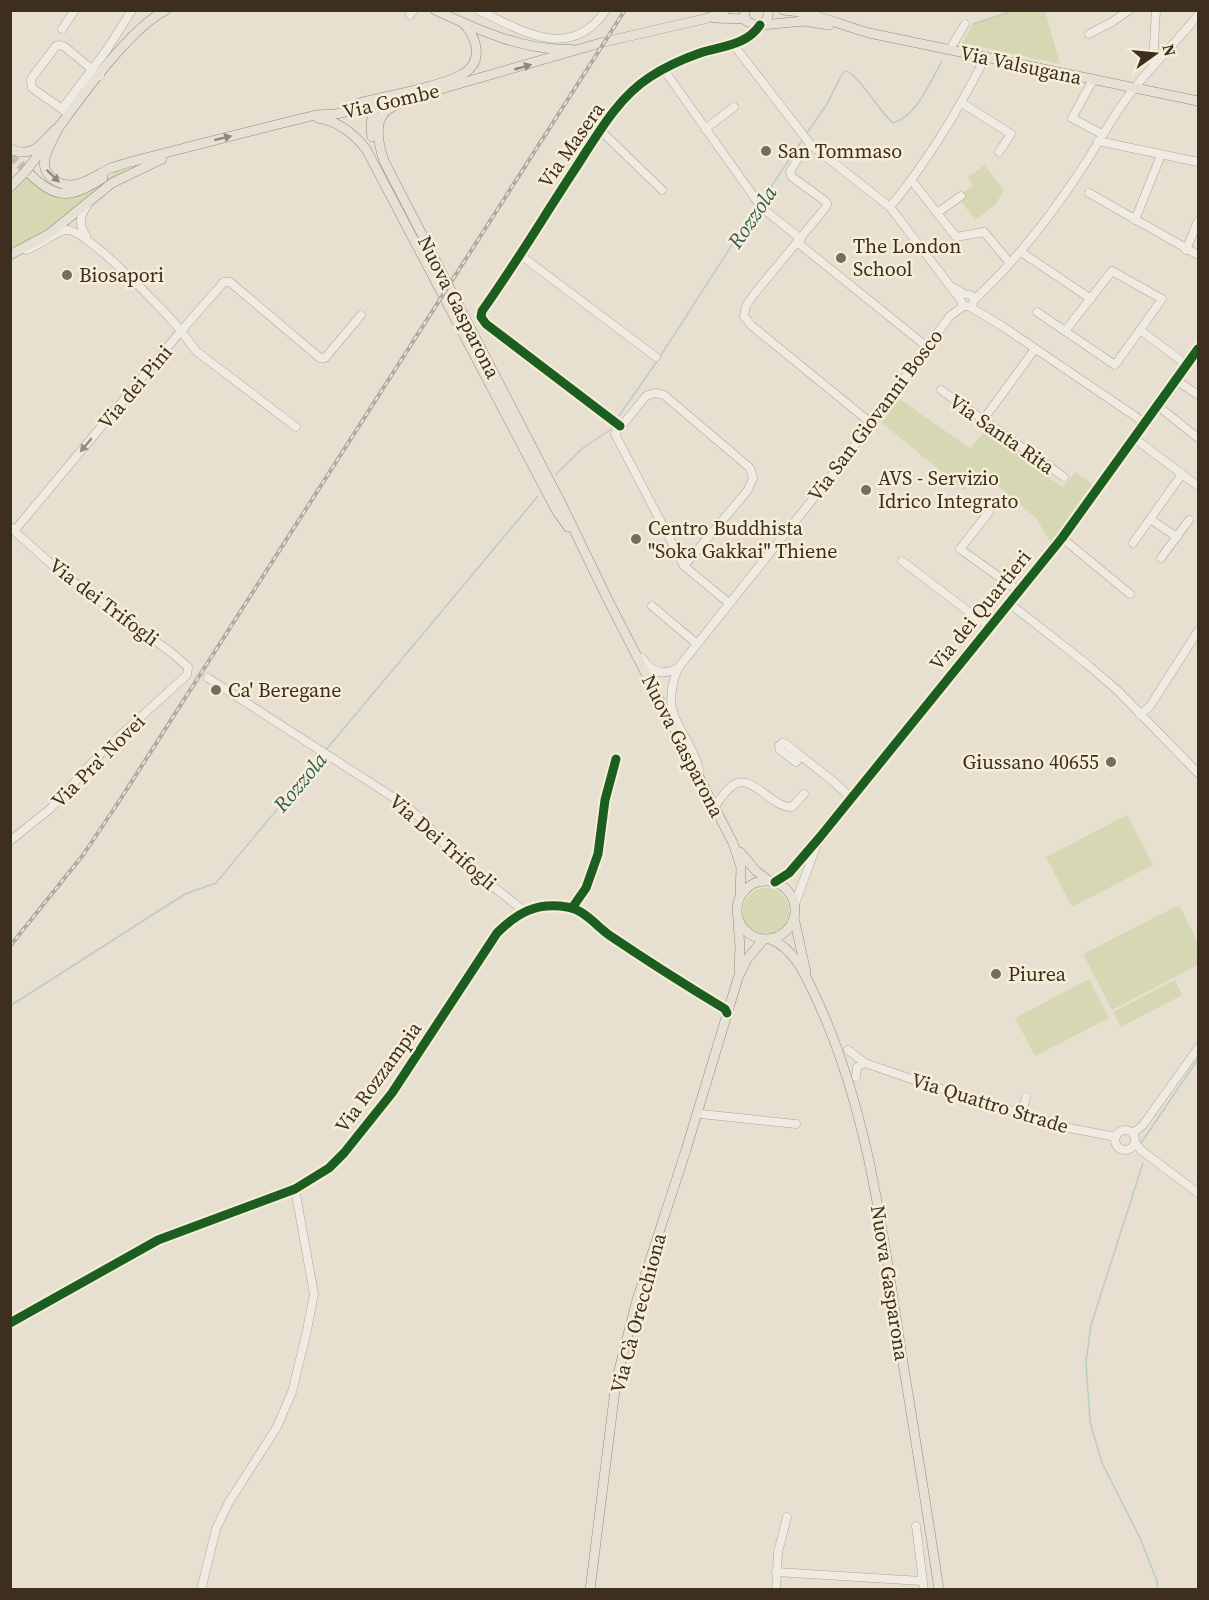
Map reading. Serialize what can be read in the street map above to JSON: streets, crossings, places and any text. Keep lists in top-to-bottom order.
{
  "streets": {
    "main road": [
      "Via Valsugana",
      "Via Gombe",
      "Nuova Gasparona",
      "Via Cà Orecchiona"
    ],
    "street": [
      "Via Masera",
      "Via dei Pini",
      "Via San Giovanni Bosco",
      "Via Santa Rita",
      "Via dei Trifogli",
      "Via dei Quartieri",
      "Via Pra' Novei",
      "Via Dei Trifogli",
      "Via Rozzampia",
      "Via Quattro Strade"
    ]
  },
  "crossings": [
    ["Via Valsugana", "Via Gombe"],
    ["Via Valsugana", "Via Masera"],
    ["Via Gombe", "Nuova Gasparona"],
    ["Nuova Gasparona", "Via dei Quartieri"],
    ["Nuova Gasparona", "Via Cà Orecchiona"],
    ["Via dei Pini", "Via dei Trifogli"],
    ["Via dei Trifogli", "Via Pra' Novei"],
    ["Via dei Quartieri", "Via Cà Orecchiona"],
    ["Via Dei Trifogli", "Via Rozzampia"]
  ],
  "one_way": ["Via dei Pini"],
  "water": ["Rozzola"],
  "places": [
    "San Tommaso",
    "The London School",
    "Biosapori",
    "AVS - Servizio Idrico Integrato",
    "Centro Buddhista \"Soka Gakkai\" Thiene",
    "Ca' Beregane",
    "Giussano 40655",
    "Piurea"
  ],
  "north": "right"
}
